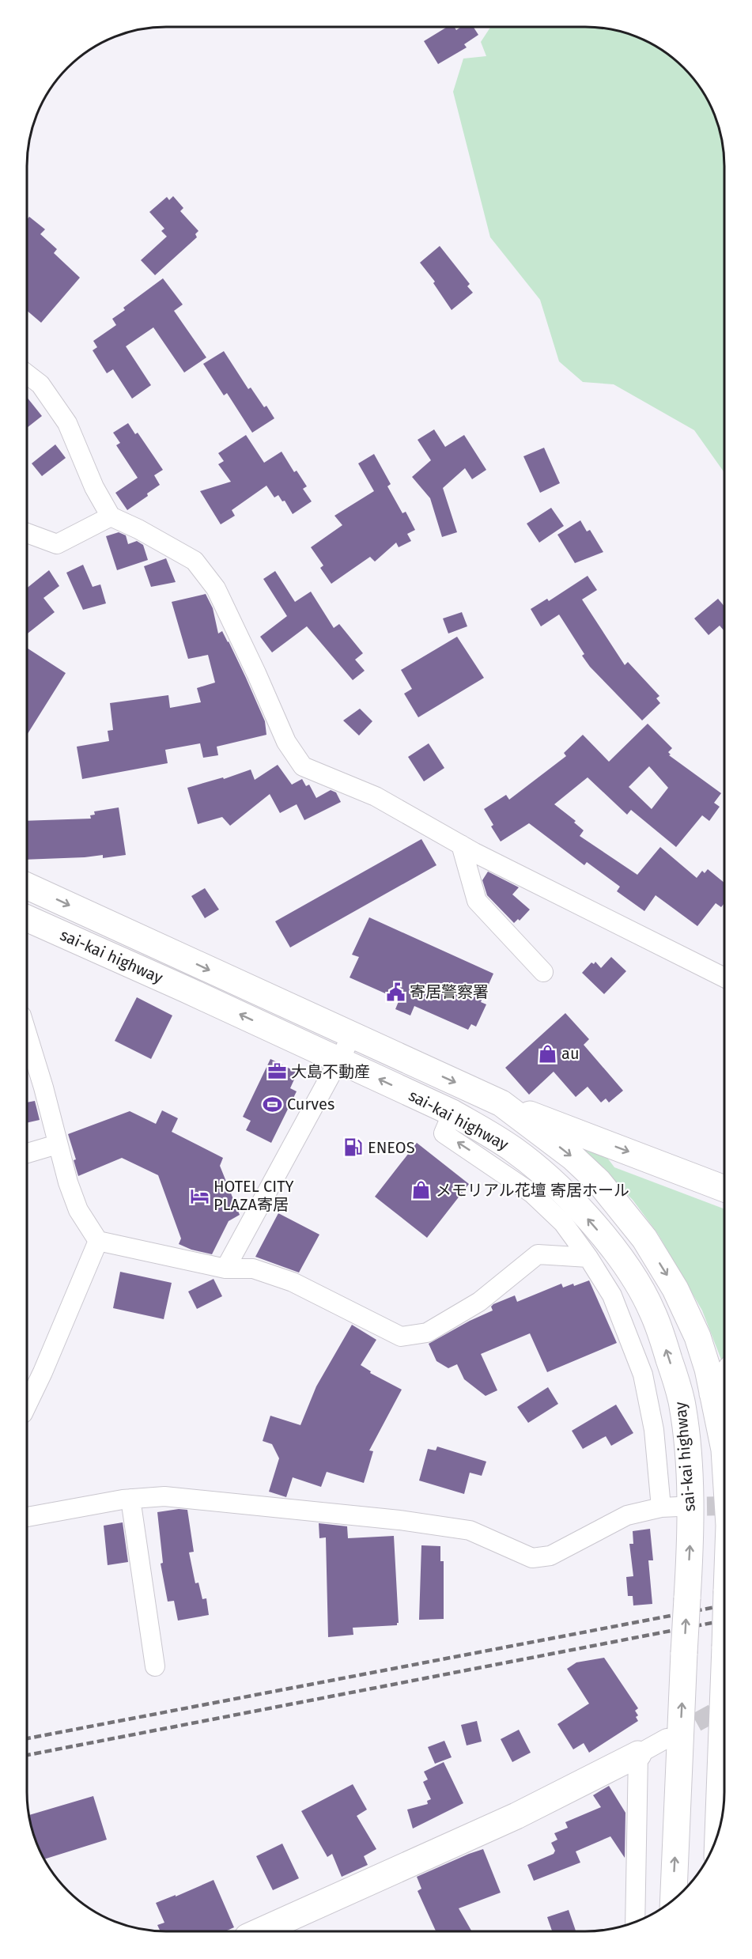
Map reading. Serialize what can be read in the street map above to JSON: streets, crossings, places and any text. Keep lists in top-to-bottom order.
{
  "streets": {
    "main road": ["sai-kai highway"]
  },
  "places": {
    "public building": ["寄居警察署"],
    "shop": ["au", "メモリアル花壇 寄居ホール"],
    "office": ["大島不動産"],
    "sports": ["Curves"],
    "fuel station": ["ENEOS"],
    "hotel": ["HOTEL CITY PLAZA寄居"]
  }
}
